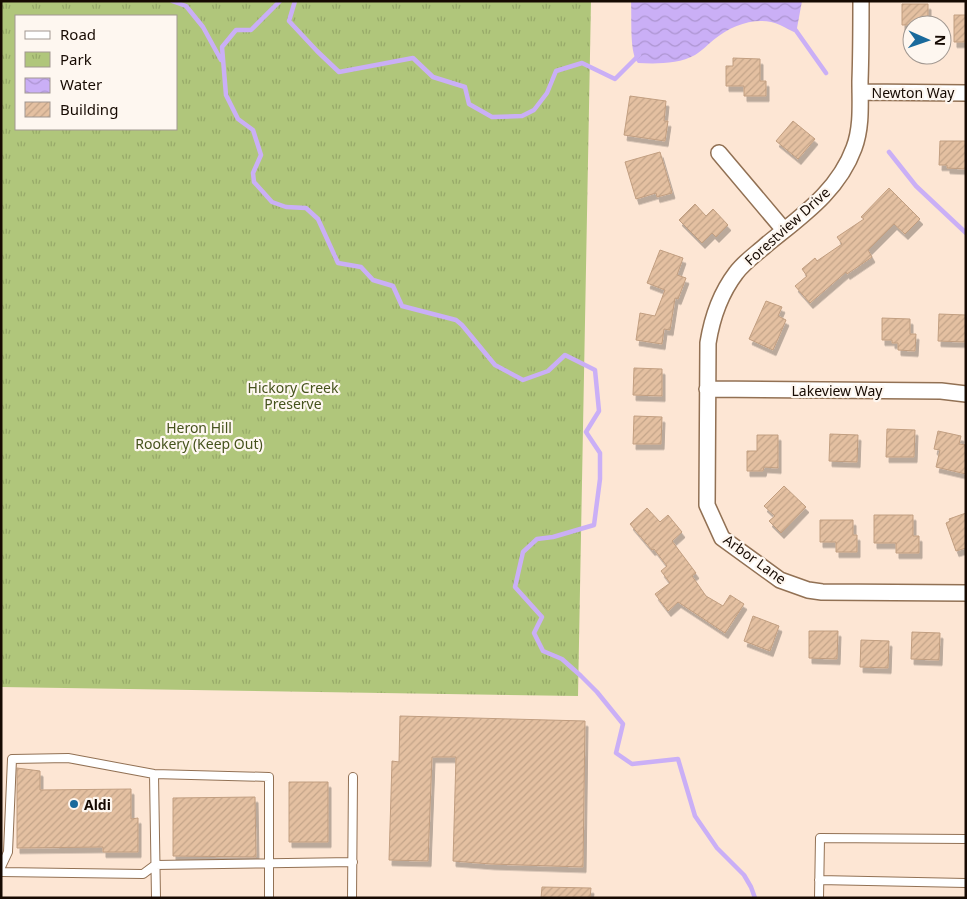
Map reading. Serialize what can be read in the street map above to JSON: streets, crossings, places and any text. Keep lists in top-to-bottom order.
{
  "streets": {
    "street": [
      "Newton Way",
      "Forestview Drive",
      "Lakeview Way",
      "Arbor Lane"
    ]
  },
  "crossings": [
    ["Newton Way", "Forestview Drive"],
    ["Forestview Drive", "Lakeview Way"],
    ["Forestview Drive", "Arbor Lane"],
    ["Lakeview Way", "Arbor Lane"]
  ],
  "parks": ["Hickory Creek Preserve", "Heron Hill Rookery (Keep Out)"],
  "places": ["Aldi"],
  "legend": [
    "Road",
    "Park",
    "Water",
    "Building"
  ],
  "north": "right"
}
